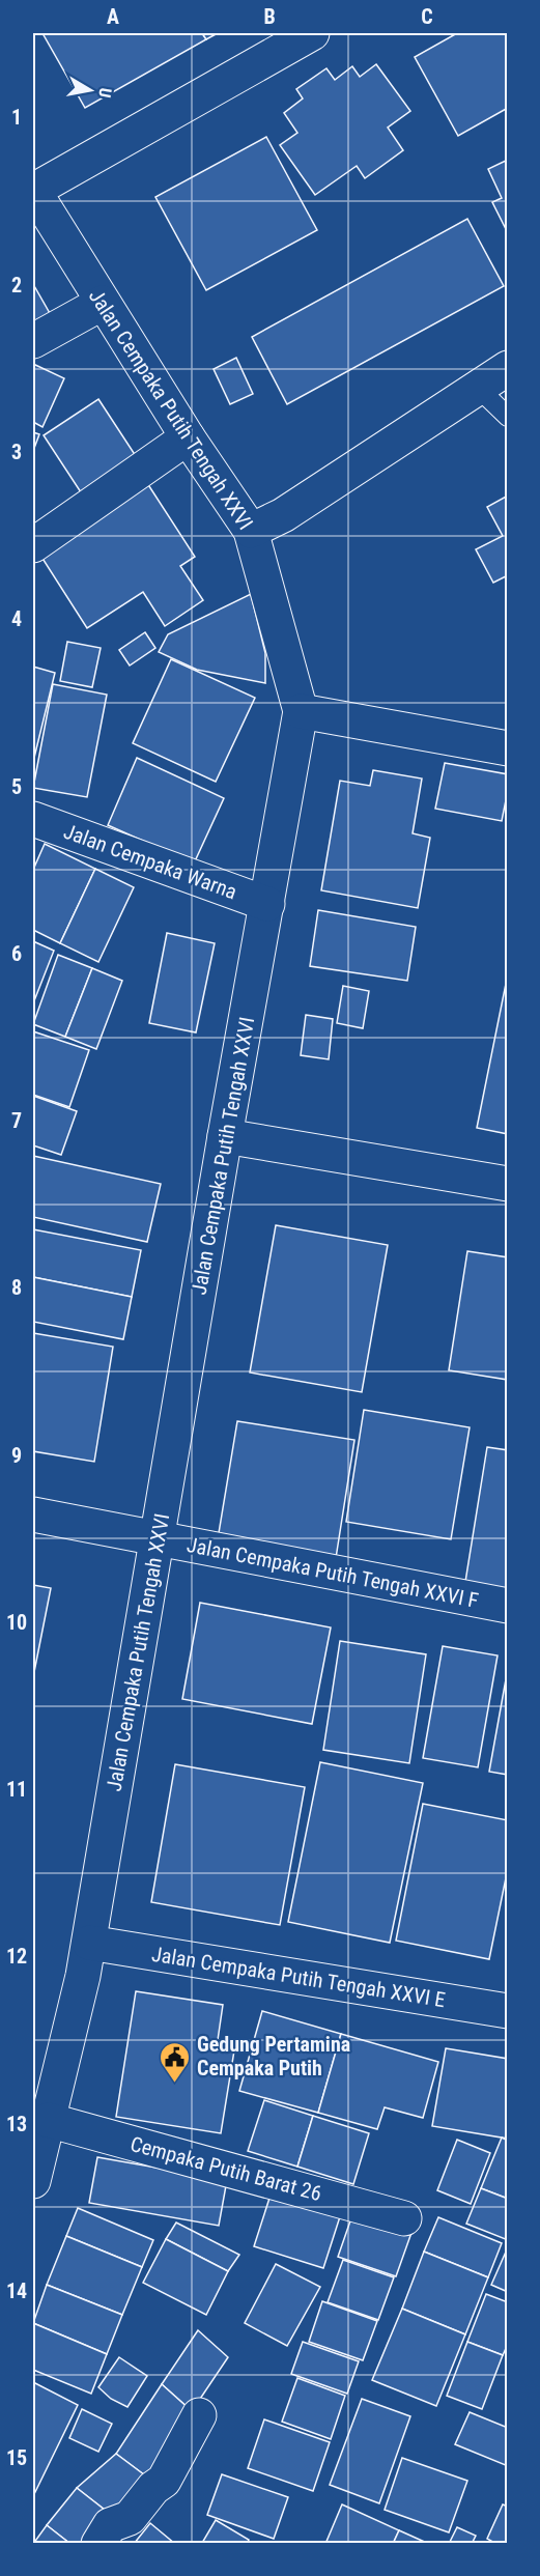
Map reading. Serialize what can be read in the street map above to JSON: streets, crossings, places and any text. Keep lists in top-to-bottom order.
{
  "streets": {
    "street": [
      "Jalan Cempaka Putih Tengah XXVI",
      "Jalan Cempaka Warna",
      "Jalan Cempaka Putih Tengah XXVI F",
      "Jalan Cempaka Putih Tengah XXVI E",
      "Cempaka Putih Barat 26"
    ]
  },
  "crossings": [
    ["Jalan Cempaka Putih Tengah XXVI", "Jalan Cempaka Warna"],
    ["Jalan Cempaka Putih Tengah XXVI", "Jalan Cempaka Putih Tengah XXVI F"],
    ["Jalan Cempaka Putih Tengah XXVI", "Jalan Cempaka Putih Tengah XXVI E"],
    ["Jalan Cempaka Putih Tengah XXVI", "Cempaka Putih Barat 26"]
  ],
  "places": {
    "public building": ["Gedung Pertamina Cempaka Putih"]
  },
  "north": "right",
  "grid": {
    "columns": ["A", "B", "C"],
    "rows": [
      "1",
      "2",
      "3",
      "4",
      "5",
      "6",
      "7",
      "8",
      "9",
      "10",
      "11",
      "12",
      "13",
      "14",
      "15"
    ]
  }
}
